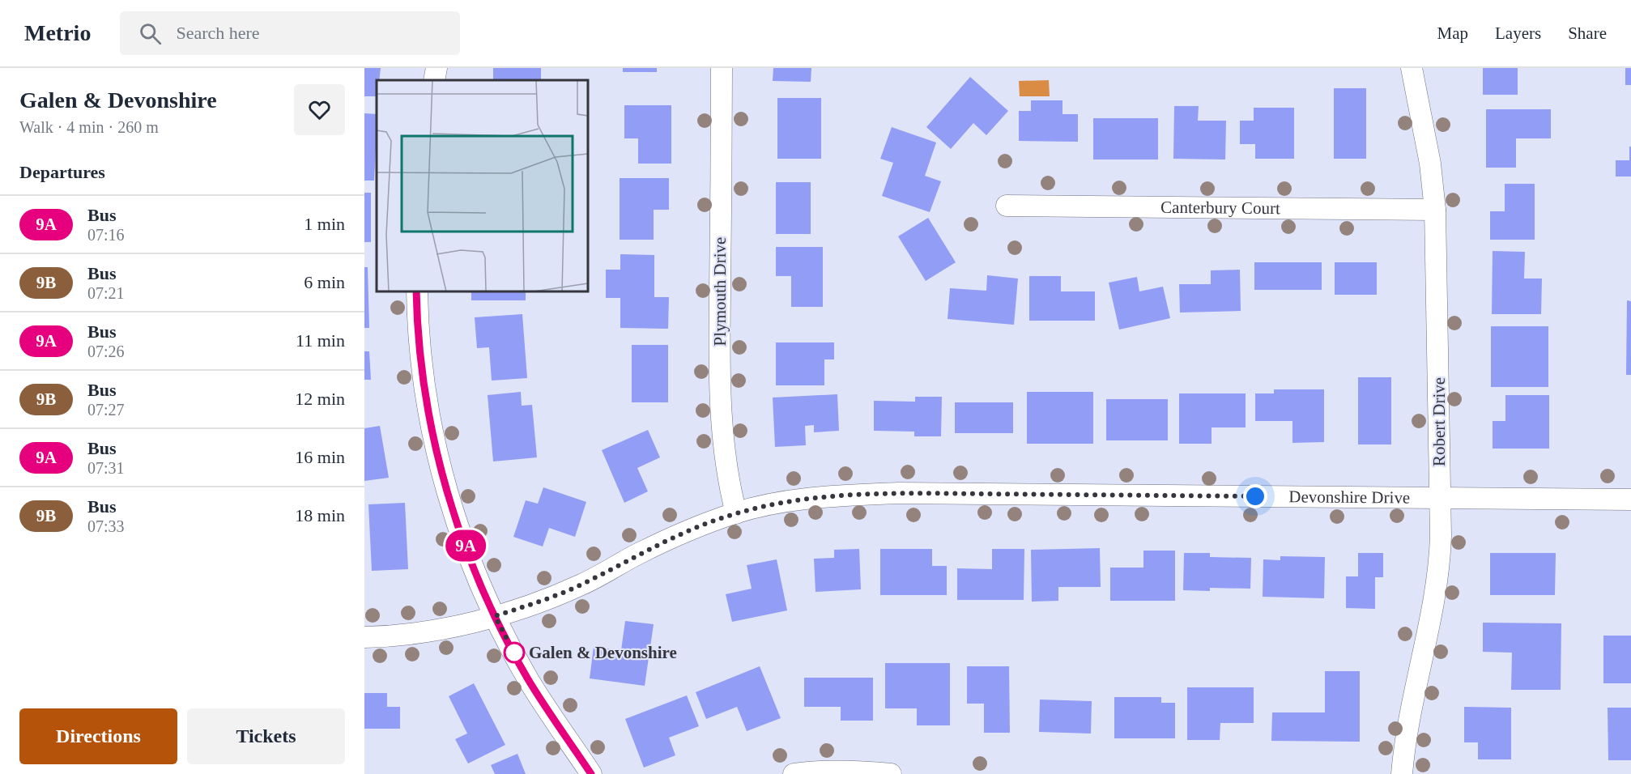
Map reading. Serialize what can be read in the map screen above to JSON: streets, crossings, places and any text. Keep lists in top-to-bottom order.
{
  "streets": {
    "street": [
      "Canterbury Court",
      "Plymouth Drive",
      "Robert Drive",
      "Devonshire Drive"
    ]
  },
  "crossings": [
    ["Canterbury Court", "Robert Drive"],
    ["Plymouth Drive", "Devonshire Drive"],
    ["Robert Drive", "Devonshire Drive"]
  ],
  "places": ["Galen & Devonshire"],
  "lines": ["bus line 9A"],
  "page": {
    "header": "Metrio",
    "search": "Search here",
    "nav": ["Map", "Layers", "Share"],
    "heading": [
      ["Galen & Devonshire", "Walk · 4 min · 260 m"],
      "Departures"
    ],
    "on_map": "9A",
    "list": [
      {
        "mark": "9A",
        "name": "Bus",
        "note": "07:16",
        "value": "1 min"
      },
      {
        "mark": "9B",
        "name": "Bus",
        "note": "07:21",
        "value": "6 min"
      },
      {
        "mark": "9A",
        "name": "Bus",
        "note": "07:26",
        "value": "11 min"
      },
      {
        "mark": "9B",
        "name": "Bus",
        "note": "07:27",
        "value": "12 min"
      },
      {
        "mark": "9A",
        "name": "Bus",
        "note": "07:31",
        "value": "16 min"
      },
      {
        "mark": "9B",
        "name": "Bus",
        "note": "07:33",
        "value": "18 min"
      }
    ],
    "buttons": ["Directions", "Tickets"]
  }
}
